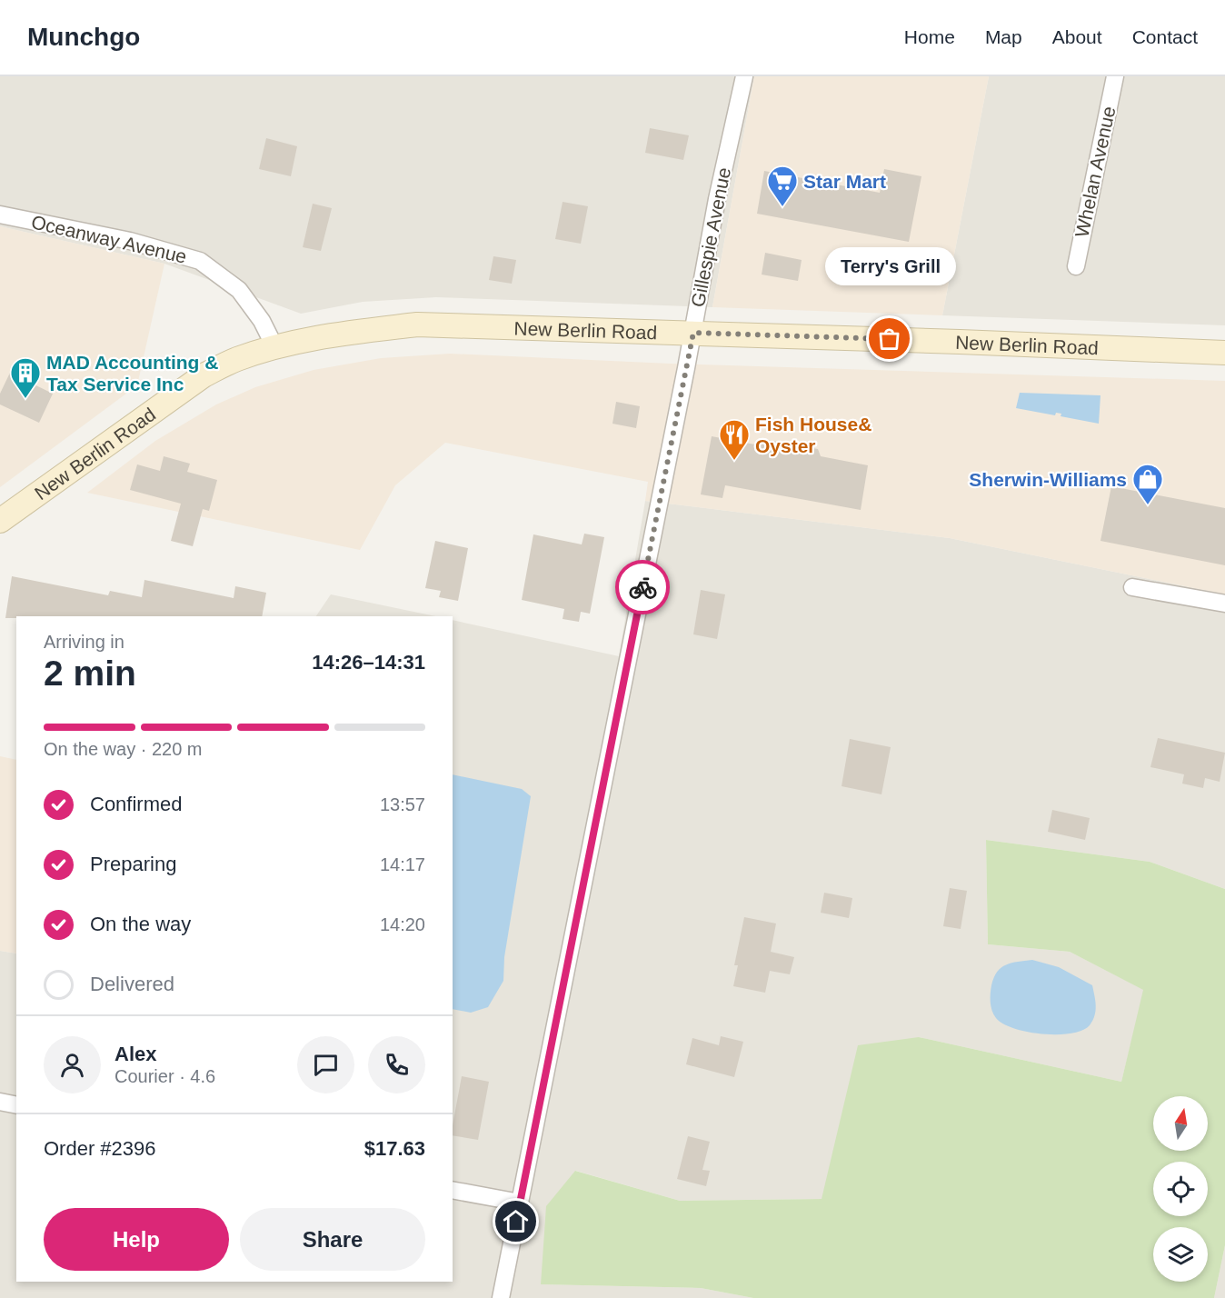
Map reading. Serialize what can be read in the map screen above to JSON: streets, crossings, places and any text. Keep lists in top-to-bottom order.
{
  "streets": {
    "street": [
      "Whelan Avenue",
      "Gillespie Avenue",
      "Oceanway Avenue",
      "New Berlin Road"
    ]
  },
  "crossings": [
    ["Gillespie Avenue", "New Berlin Road"],
    ["Oceanway Avenue", "New Berlin Road"]
  ],
  "places": {
    "supermarket": ["Star Mart"],
    "other": ["Terry's Grill"],
    "building": ["MAD Accounting & Tax Service Inc"],
    "restaurant": ["Fish House& Oyster"],
    "shop": ["Sherwin-Williams"]
  },
  "north": "top",
  "page": {
    "header": "Munchgo",
    "nav": [
      "Home",
      "Map",
      "About",
      "Contact"
    ],
    "bubble": "Terry's Grill",
    "heading": ["2 min", "Arriving in", "14:26–14:31"],
    "panel": [
      "Alex",
      "Courier · 4.6",
      "Order #2396",
      "$17.63"
    ],
    "bar": "On the way · 220 m",
    "list": [
      ["Confirmed", "13:57"],
      ["Preparing", "14:17"],
      ["On the way", "14:20"],
      "Delivered"
    ],
    "buttons": ["Help", "Share"]
  }
}
